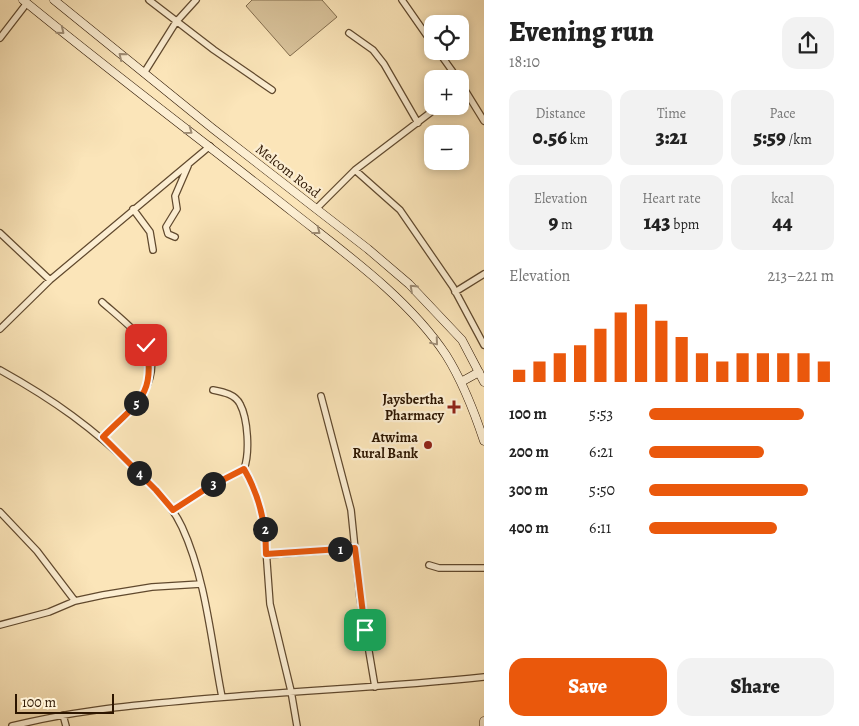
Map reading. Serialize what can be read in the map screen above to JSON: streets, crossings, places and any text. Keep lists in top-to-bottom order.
{
  "streets": {
    "main road": ["Melcom Road"]
  },
  "places": {
    "health": ["Jaysbertha Pharmacy"],
    "other": ["Atwima Rural Bank"]
  },
  "scale_bar": "100 m",
  "page": {
    "heading": ["Evening run", "18:10"],
    "map_buttons": ["+", "−"],
    "stats": [
      ["Distance", "0.56 km"],
      ["Time", "3:21"],
      ["Pace", "5:59 /km"],
      ["Elevation", "9 m"],
      ["Heart rate", "143 bpm"],
      ["kcal", "44"]
    ],
    "chart": ["Elevation", "213–221 m"],
    "pins": [
      "5",
      "4",
      "3",
      "2",
      "1"
    ],
    "list": [
      {
        "name": "100 m",
        "note": "5:53"
      },
      {
        "name": "200 m",
        "note": "6:21"
      },
      {
        "name": "300 m",
        "note": "5:50"
      },
      {
        "name": "400 m",
        "note": "6:11"
      }
    ],
    "buttons": ["Save", "Share"],
    "scale": "100 m"
  }
}
